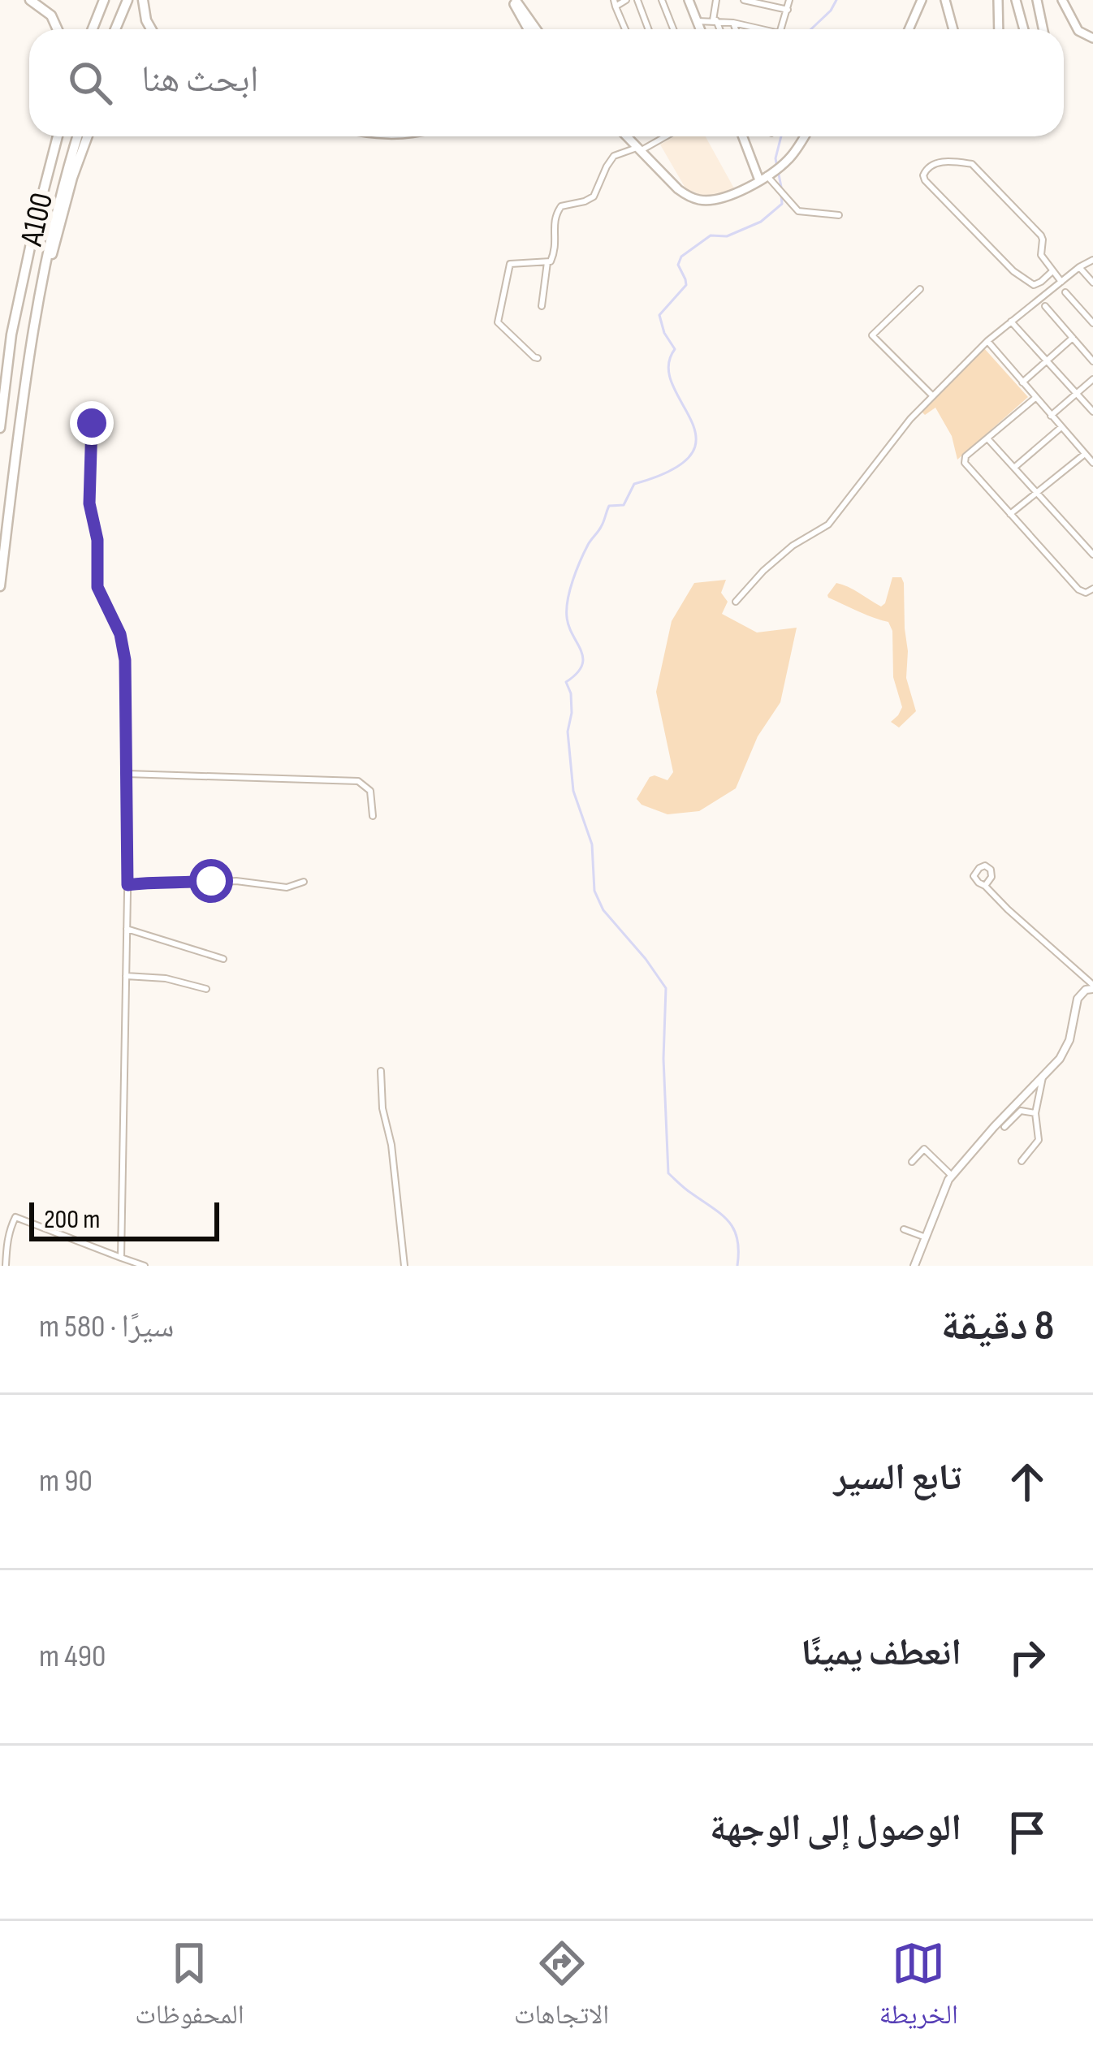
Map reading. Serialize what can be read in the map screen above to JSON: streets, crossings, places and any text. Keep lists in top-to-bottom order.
{
  "streets": {
    "highway": ["A100"]
  },
  "scale_bar": "200 m",
  "page": {
    "search": "ابحث هنا",
    "scale": "200 m",
    "heading": ["8 دقيقة", "سيرًا · 580 m"],
    "list": [
      ["تابع السير", "90 m"],
      ["انعطف يمينًا", "490 m"],
      "الوصول إلى الوجهة"
    ],
    "nav": ["الخريطة", "الاتجاهات", "المحفوظات"]
  }
}
